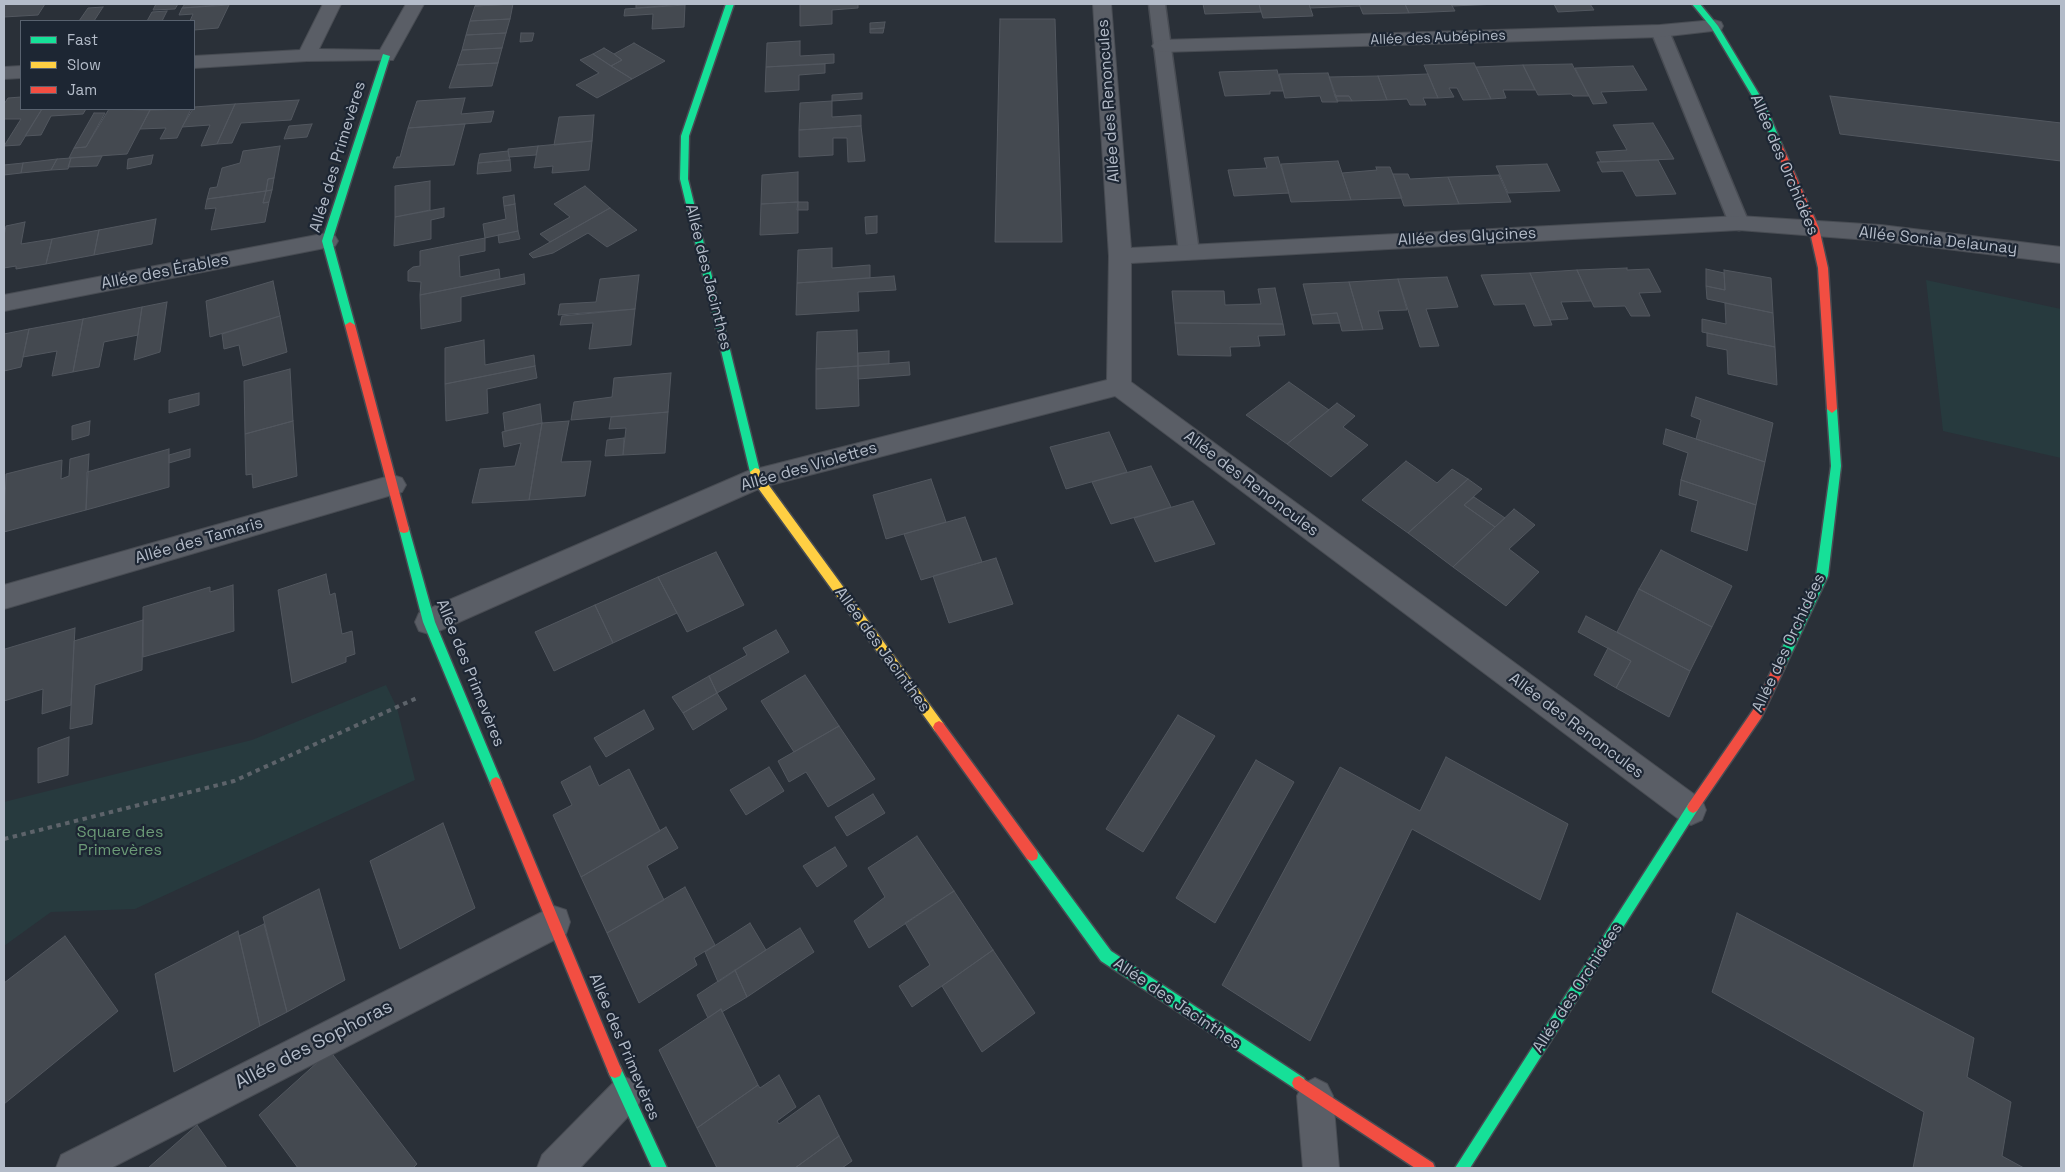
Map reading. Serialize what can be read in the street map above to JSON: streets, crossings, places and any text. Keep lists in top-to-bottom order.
{
  "streets": {
    "street": [
      "Allée des Aubépines",
      "Allée des Renoncules",
      "Allée des Primevères",
      "Allée des Orchidées",
      "Allée des Glycines",
      "Allée Sonia Delaunay",
      "Allée des Érables",
      "Allée des Jacinthes",
      "Allée des Violettes",
      "Allée des Tamaris",
      "Allée des Sophoras"
    ]
  },
  "crossings": [
    ["Allée des Aubépines", "Allée des Orchidées"],
    ["Allée des Renoncules", "Allée des Orchidées"],
    ["Allée des Renoncules", "Allée des Glycines"],
    ["Allée des Renoncules", "Allée des Violettes"],
    ["Allée des Primevères", "Allée des Érables"],
    ["Allée des Primevères", "Allée des Violettes"],
    ["Allée des Primevères", "Allée des Tamaris"],
    ["Allée des Primevères", "Allée des Sophoras"],
    ["Allée des Orchidées", "Allée des Glycines"],
    ["Allée des Orchidées", "Allée Sonia Delaunay"],
    ["Allée des Glycines", "Allée Sonia Delaunay"],
    ["Allée des Jacinthes", "Allée des Violettes"]
  ],
  "parks": ["Square des Primevères"],
  "legend": ["Fast", "Slow", "Jam"]
}
